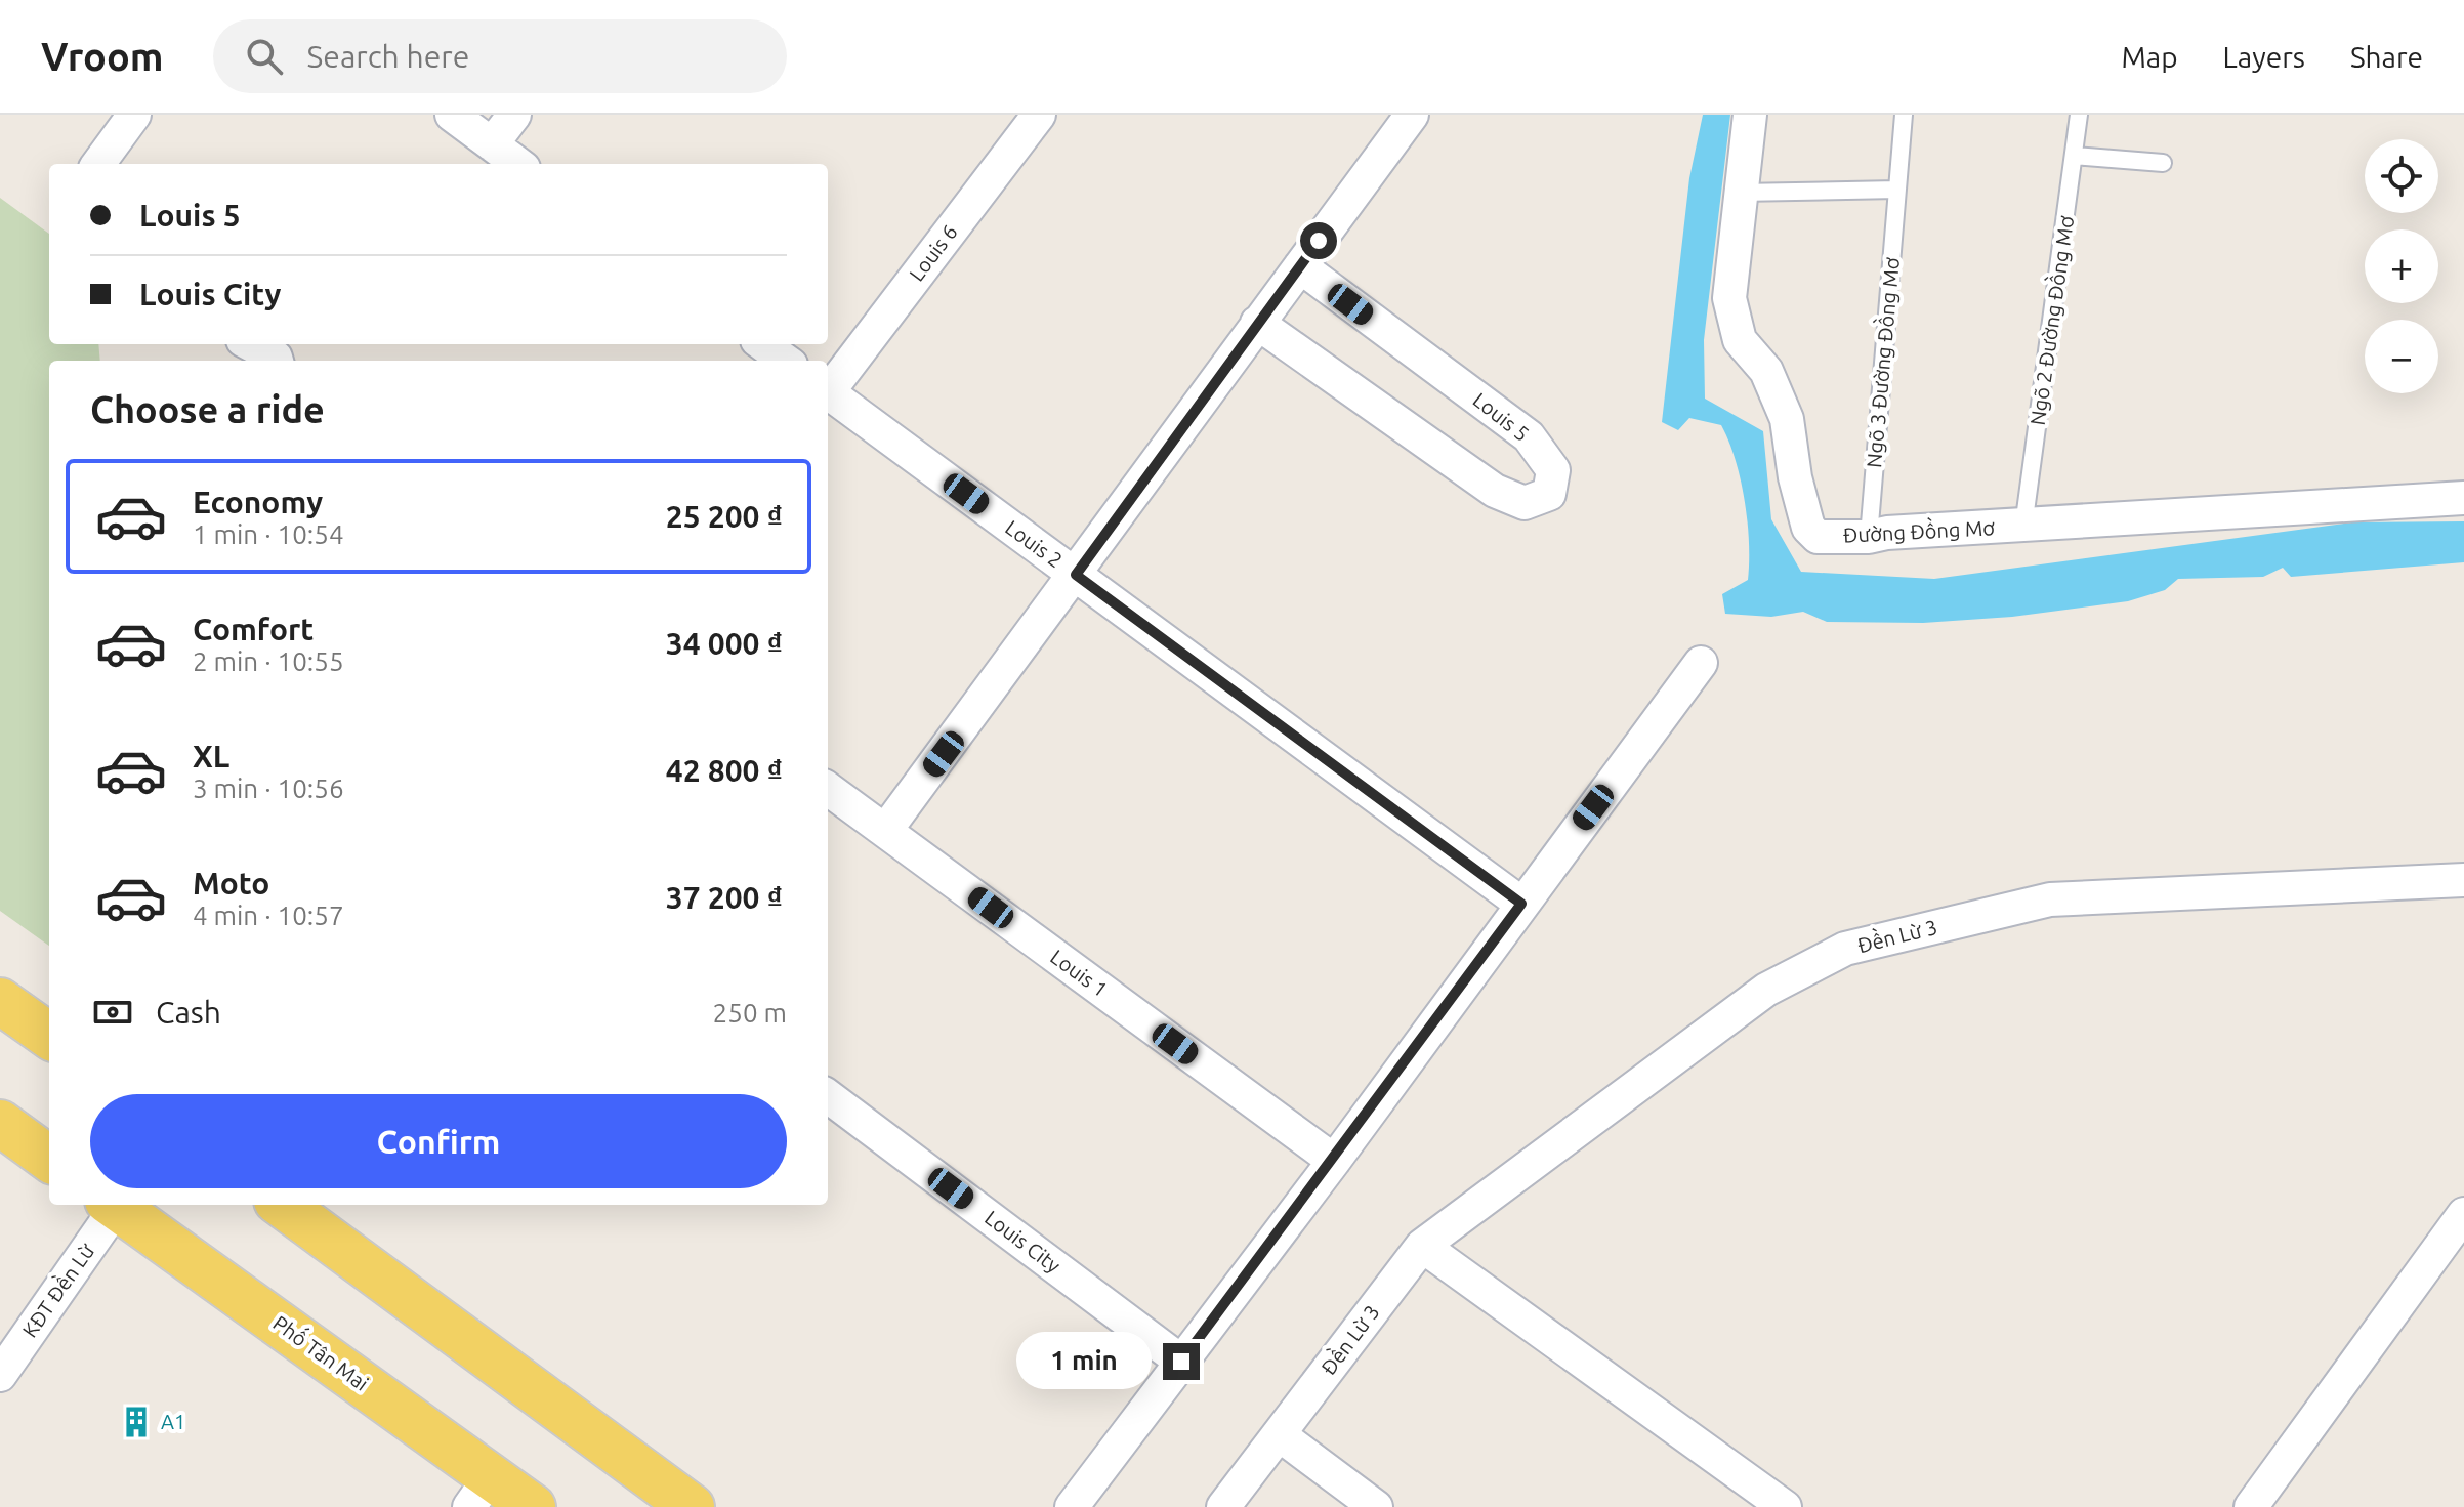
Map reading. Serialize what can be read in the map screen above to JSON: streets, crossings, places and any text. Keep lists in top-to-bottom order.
{
  "streets": {
    "main road": ["Phố Tân Mai"],
    "street": [
      "Louis 6",
      "Louis 5",
      "Đường Đồng Mơ",
      "Louis 2",
      "Đền Lừ 3",
      "Louis 1",
      "Louis City",
      "KĐT Đền Lừ"
    ],
    "lane": ["Ngõ 2 Đường Đồng Mơ", "Ngõ 3 Đường Đồng Mơ"]
  },
  "crossings": [
    ["Ngõ 2 Đường Đồng Mơ", "Đường Đồng Mơ"],
    ["Ngõ 3 Đường Đồng Mơ", "Đường Đồng Mơ"]
  ],
  "places": {
    "building": ["A1"]
  },
  "page": {
    "header": "Vroom",
    "search": "Search here",
    "nav": ["Map", "Layers", "Share"],
    "map_buttons": ["+", "−"],
    "banner": ["Louis 5", "Louis City"],
    "heading": "Choose a ride",
    "list": [
      {
        "name": "Economy",
        "note": "1 min · 10:54",
        "value": "25 200 ₫"
      },
      {
        "name": "Comfort",
        "note": "2 min · 10:55",
        "value": "34 000 ₫"
      },
      {
        "name": "XL",
        "note": "3 min · 10:56",
        "value": "42 800 ₫"
      },
      {
        "name": "Moto",
        "note": "4 min · 10:57",
        "value": "37 200 ₫"
      }
    ],
    "pay": ["Cash", "250 m"],
    "buttons": "Confirm",
    "bubble": "1 min"
  }
}
